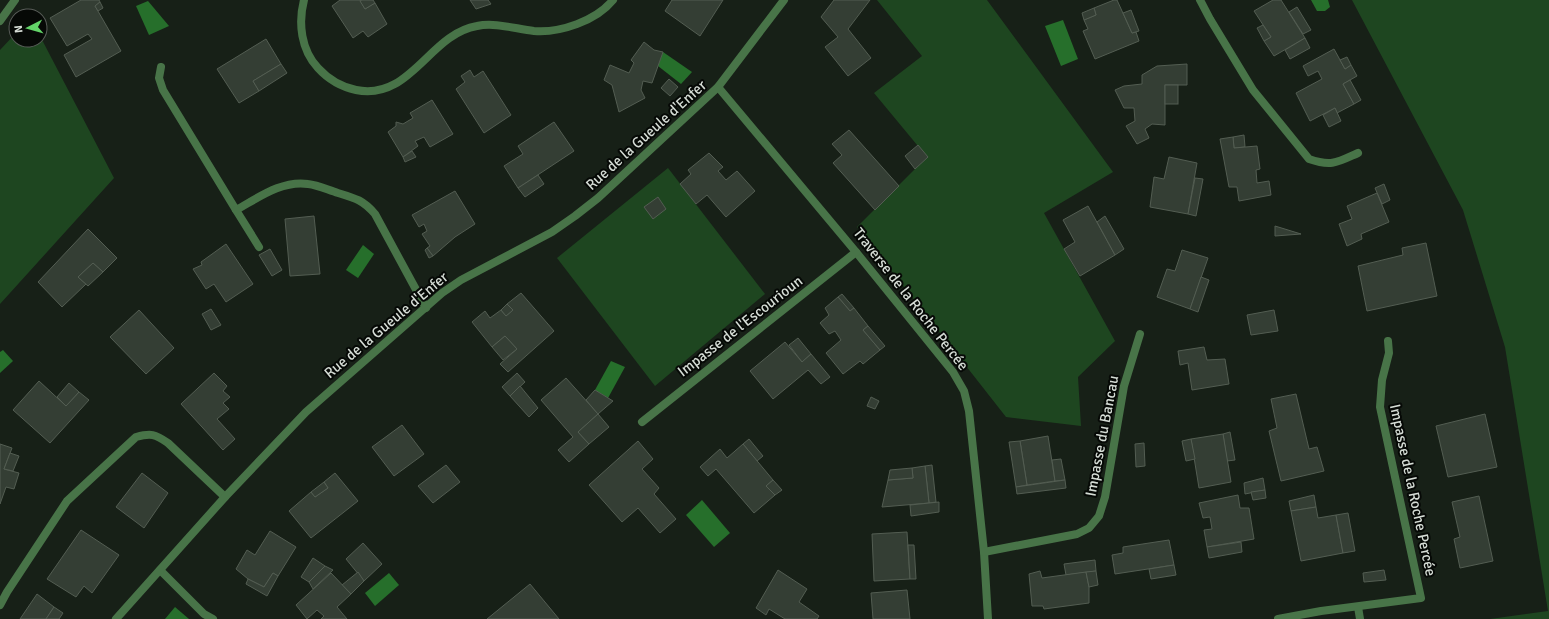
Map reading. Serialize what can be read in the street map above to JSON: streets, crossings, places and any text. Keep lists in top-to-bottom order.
{
  "streets": {
    "street": [
      "Rue de la Gueule d'Enfer",
      "Traverse de la Roche Percée",
      "Impasse de l'Escourioun",
      "Impasse du Bancau",
      "Impasse de la Roche Percée"
    ]
  },
  "crossings": [
    ["Rue de la Gueule d'Enfer", "Traverse de la Roche Percée"],
    ["Traverse de la Roche Percée", "Impasse de l'Escourioun"],
    ["Traverse de la Roche Percée", "Impasse du Bancau"]
  ],
  "north": "left"
}
